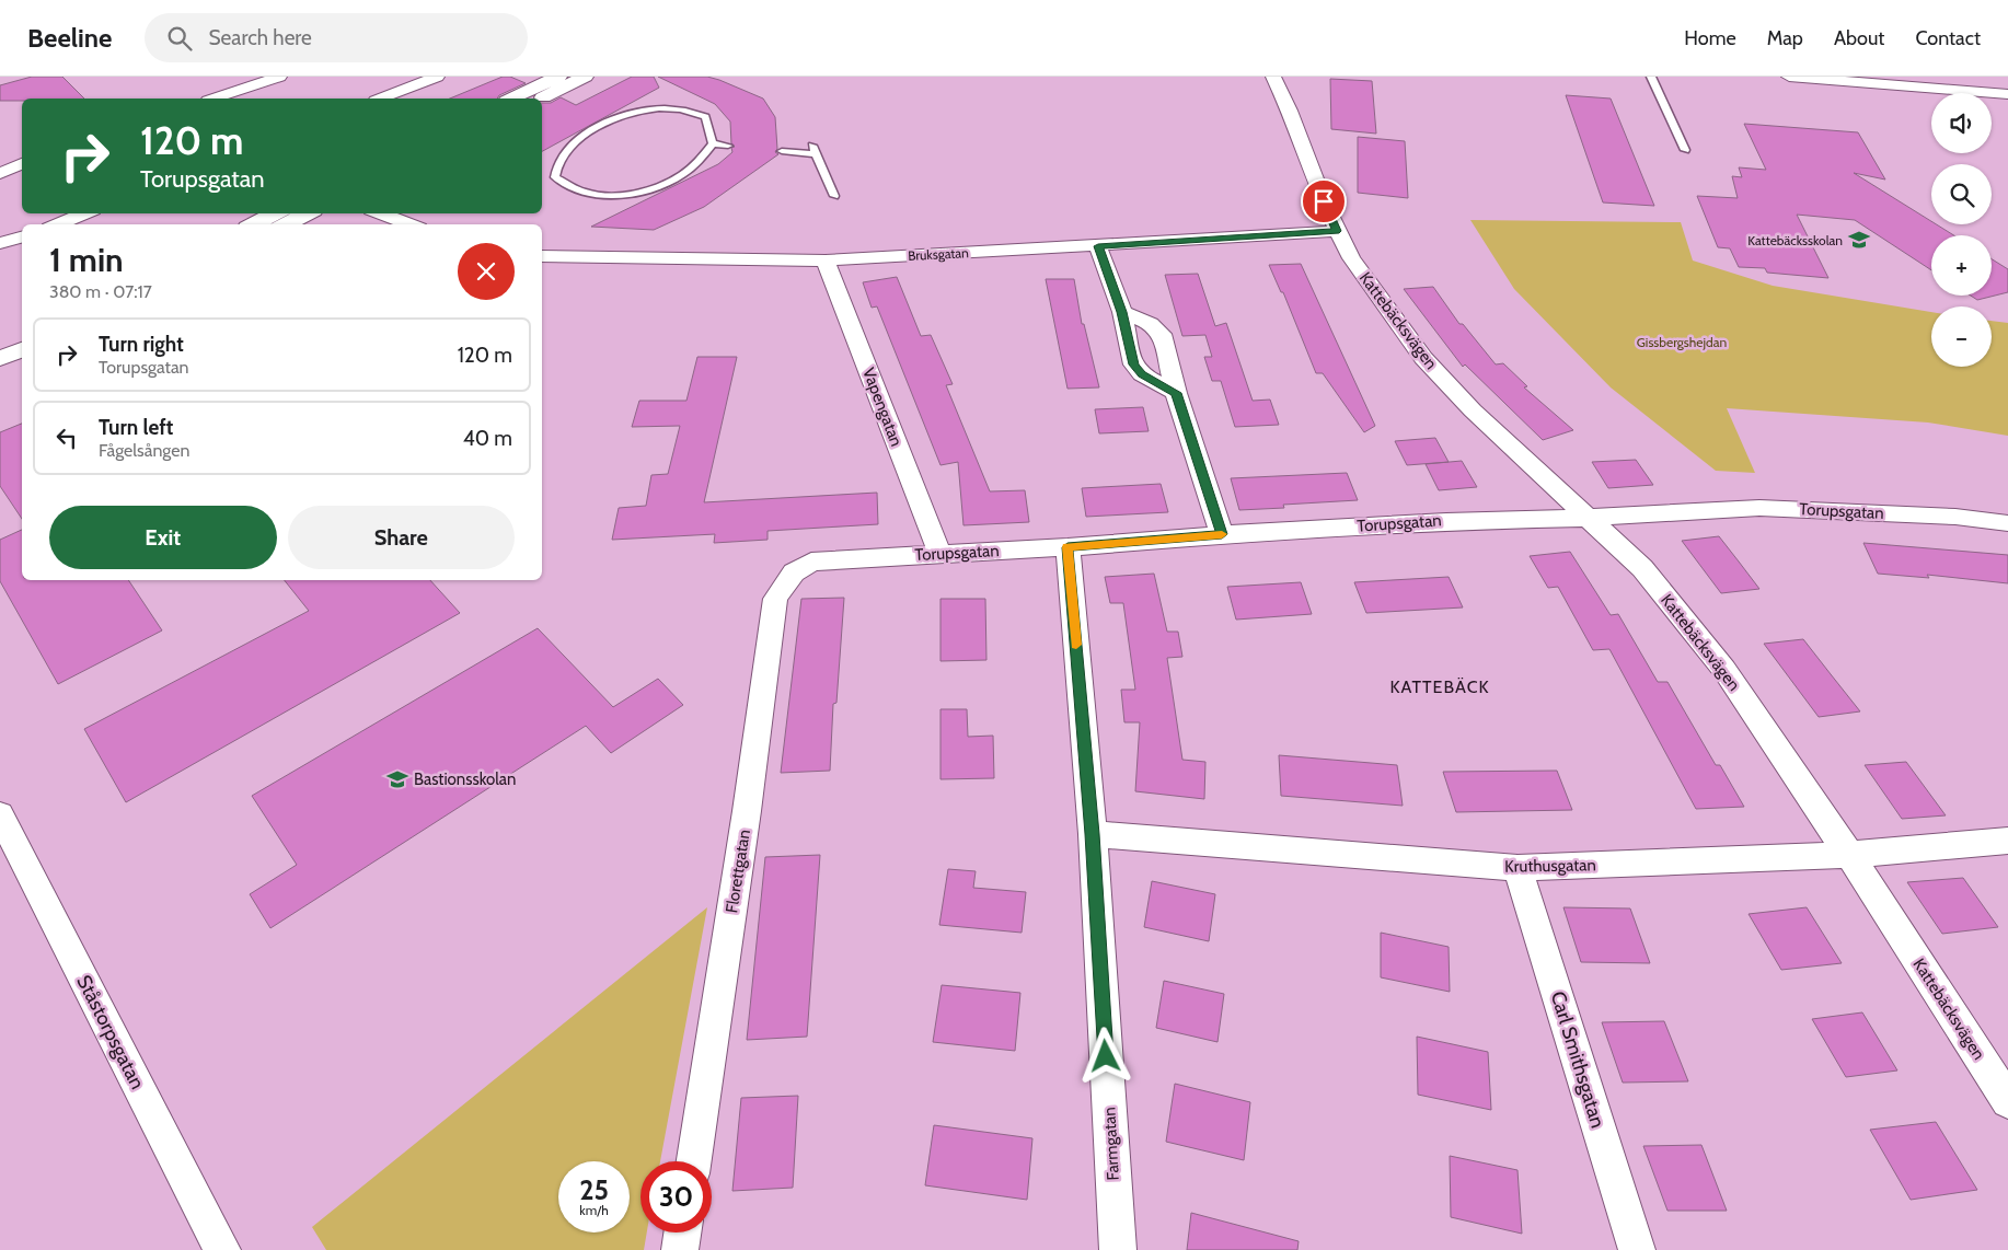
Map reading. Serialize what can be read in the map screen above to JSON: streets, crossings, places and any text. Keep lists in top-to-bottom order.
{
  "streets": {
    "street": [
      "Bruksgatan",
      "Kattebäcksvägen",
      "Vapengatan",
      "Torupsgatan",
      "Kruthusgatan",
      "Florettgatan",
      "Ståstorpsgatan",
      "Carl Smithsgatan",
      "Farmgatan"
    ]
  },
  "crossings": [
    ["Bruksgatan", "Kattebäcksvägen"],
    ["Bruksgatan", "Vapengatan"],
    ["Kattebäcksvägen", "Torupsgatan"],
    ["Kattebäcksvägen", "Kruthusgatan"],
    ["Vapengatan", "Torupsgatan"],
    ["Torupsgatan", "Florettgatan"],
    ["Torupsgatan", "Farmgatan"],
    ["Kruthusgatan", "Carl Smithsgatan"],
    ["Kruthusgatan", "Farmgatan"]
  ],
  "districts": ["KATTEBÄCK"],
  "parks": ["Gissbergshejdan"],
  "places": {
    "school or university": ["Kattebäcksskolan", "Bastionsskolan"]
  },
  "page": {
    "header": "Beeline",
    "search": "Search here",
    "nav": [
      "Home",
      "Map",
      "About",
      "Contact"
    ],
    "map_buttons": ["+", "−"],
    "turn": ["120 m", "Torupsgatan"],
    "heading": ["1 min", "380 m · 07:17"],
    "list": [
      {
        "name": "Turn right",
        "note": "Torupsgatan",
        "value": "120 m"
      },
      {
        "name": "Turn left",
        "note": "Fågelsången",
        "value": "40 m"
      }
    ],
    "buttons": ["Exit", "Share"],
    "speed": "25 km/h",
    "limit": "30"
  }
}
